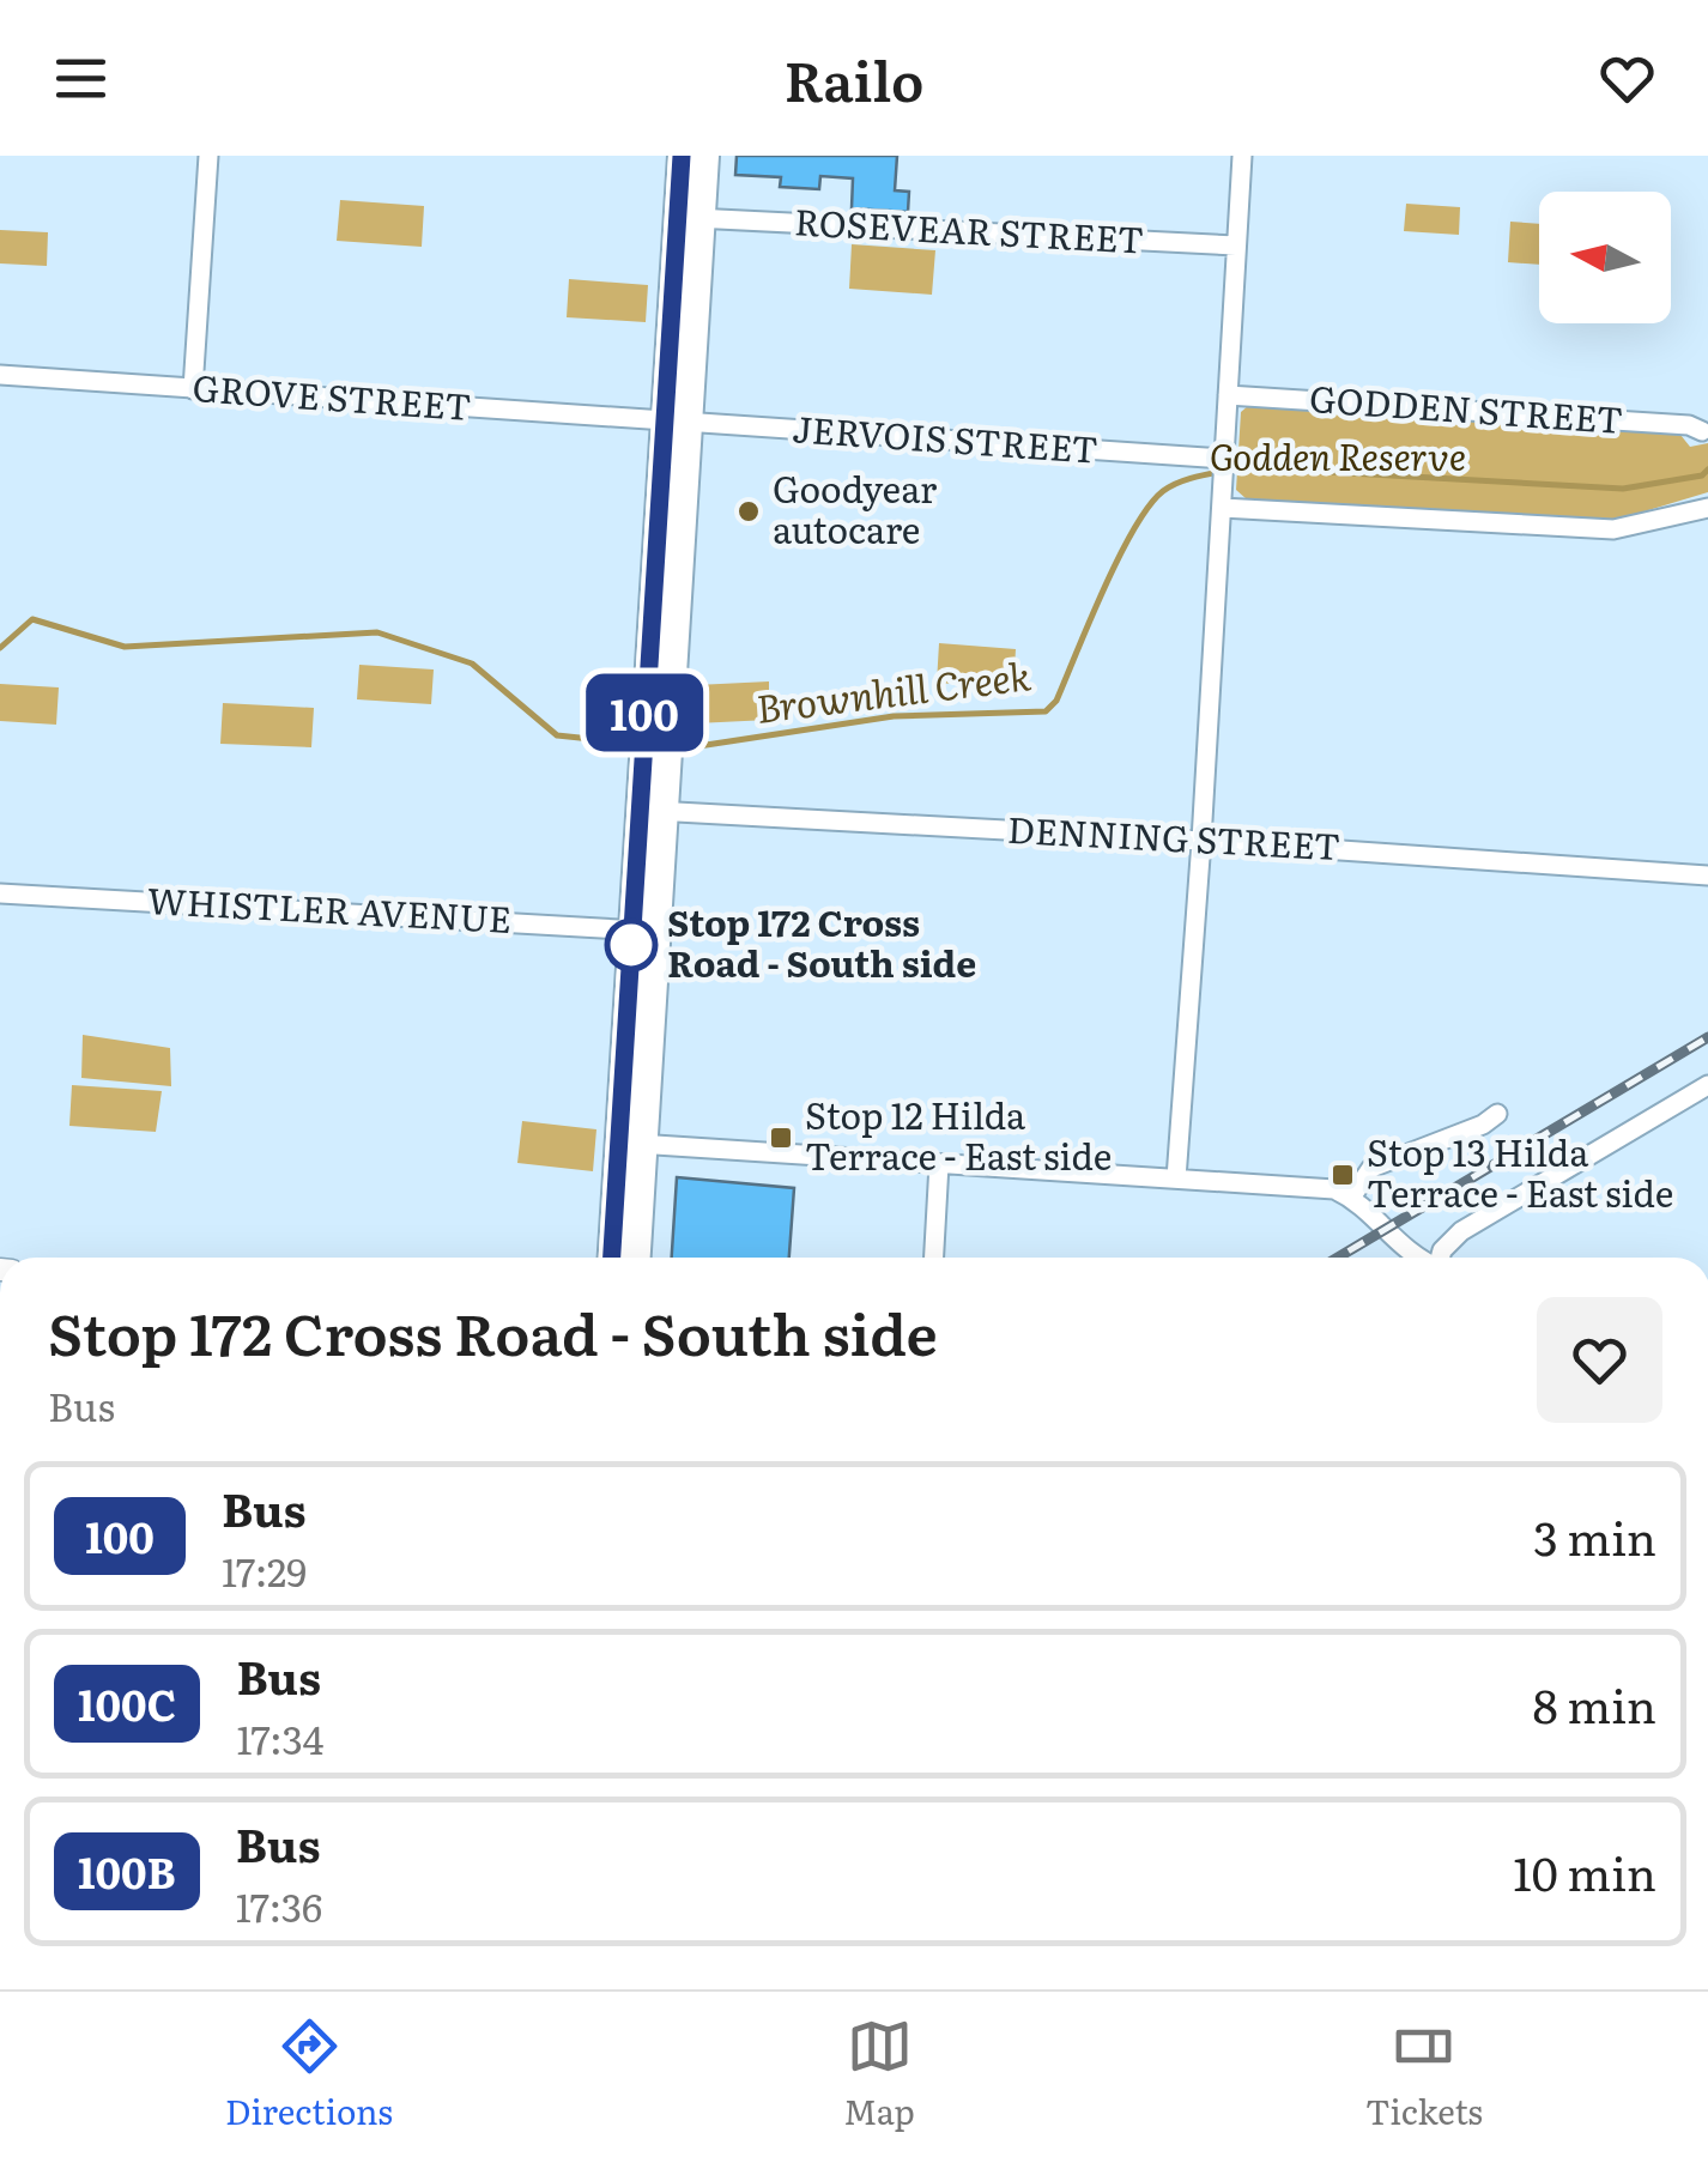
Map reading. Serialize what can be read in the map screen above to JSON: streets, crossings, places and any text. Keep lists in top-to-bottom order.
{
  "streets": {
    "street": [
      "ROSEVEAR STREET",
      "GROVE STREET",
      "GODDEN STREET",
      "JERVOIS STREET",
      "DENNING STREET",
      "WHISTLER AVENUE"
    ]
  },
  "crossings": [
    ["GROVE STREET", "JERVOIS STREET"]
  ],
  "water": ["Brownhill Creek"],
  "parks": ["Godden Reserve"],
  "places": {
    "other": ["Goodyear autocare", "Stop 172 Cross Road - South side"],
    "transit": ["Stop 12 Hilda Terrace - East side", "Stop 13 Hilda Terrace - East side"]
  },
  "lines": ["bus line 100"],
  "north": "left",
  "page": {
    "header": "Railo",
    "on_map": "100",
    "heading": ["Stop 172 Cross Road - South side", "Bus"],
    "list": [
      {
        "mark": "100",
        "name": "Bus",
        "note": "17:29",
        "value": "3 min"
      },
      {
        "mark": "100C",
        "name": "Bus",
        "note": "17:34",
        "value": "8 min"
      },
      {
        "mark": "100B",
        "name": "Bus",
        "note": "17:36",
        "value": "10 min"
      }
    ],
    "tabs": ["Directions", "Map", "Tickets"]
  }
}
